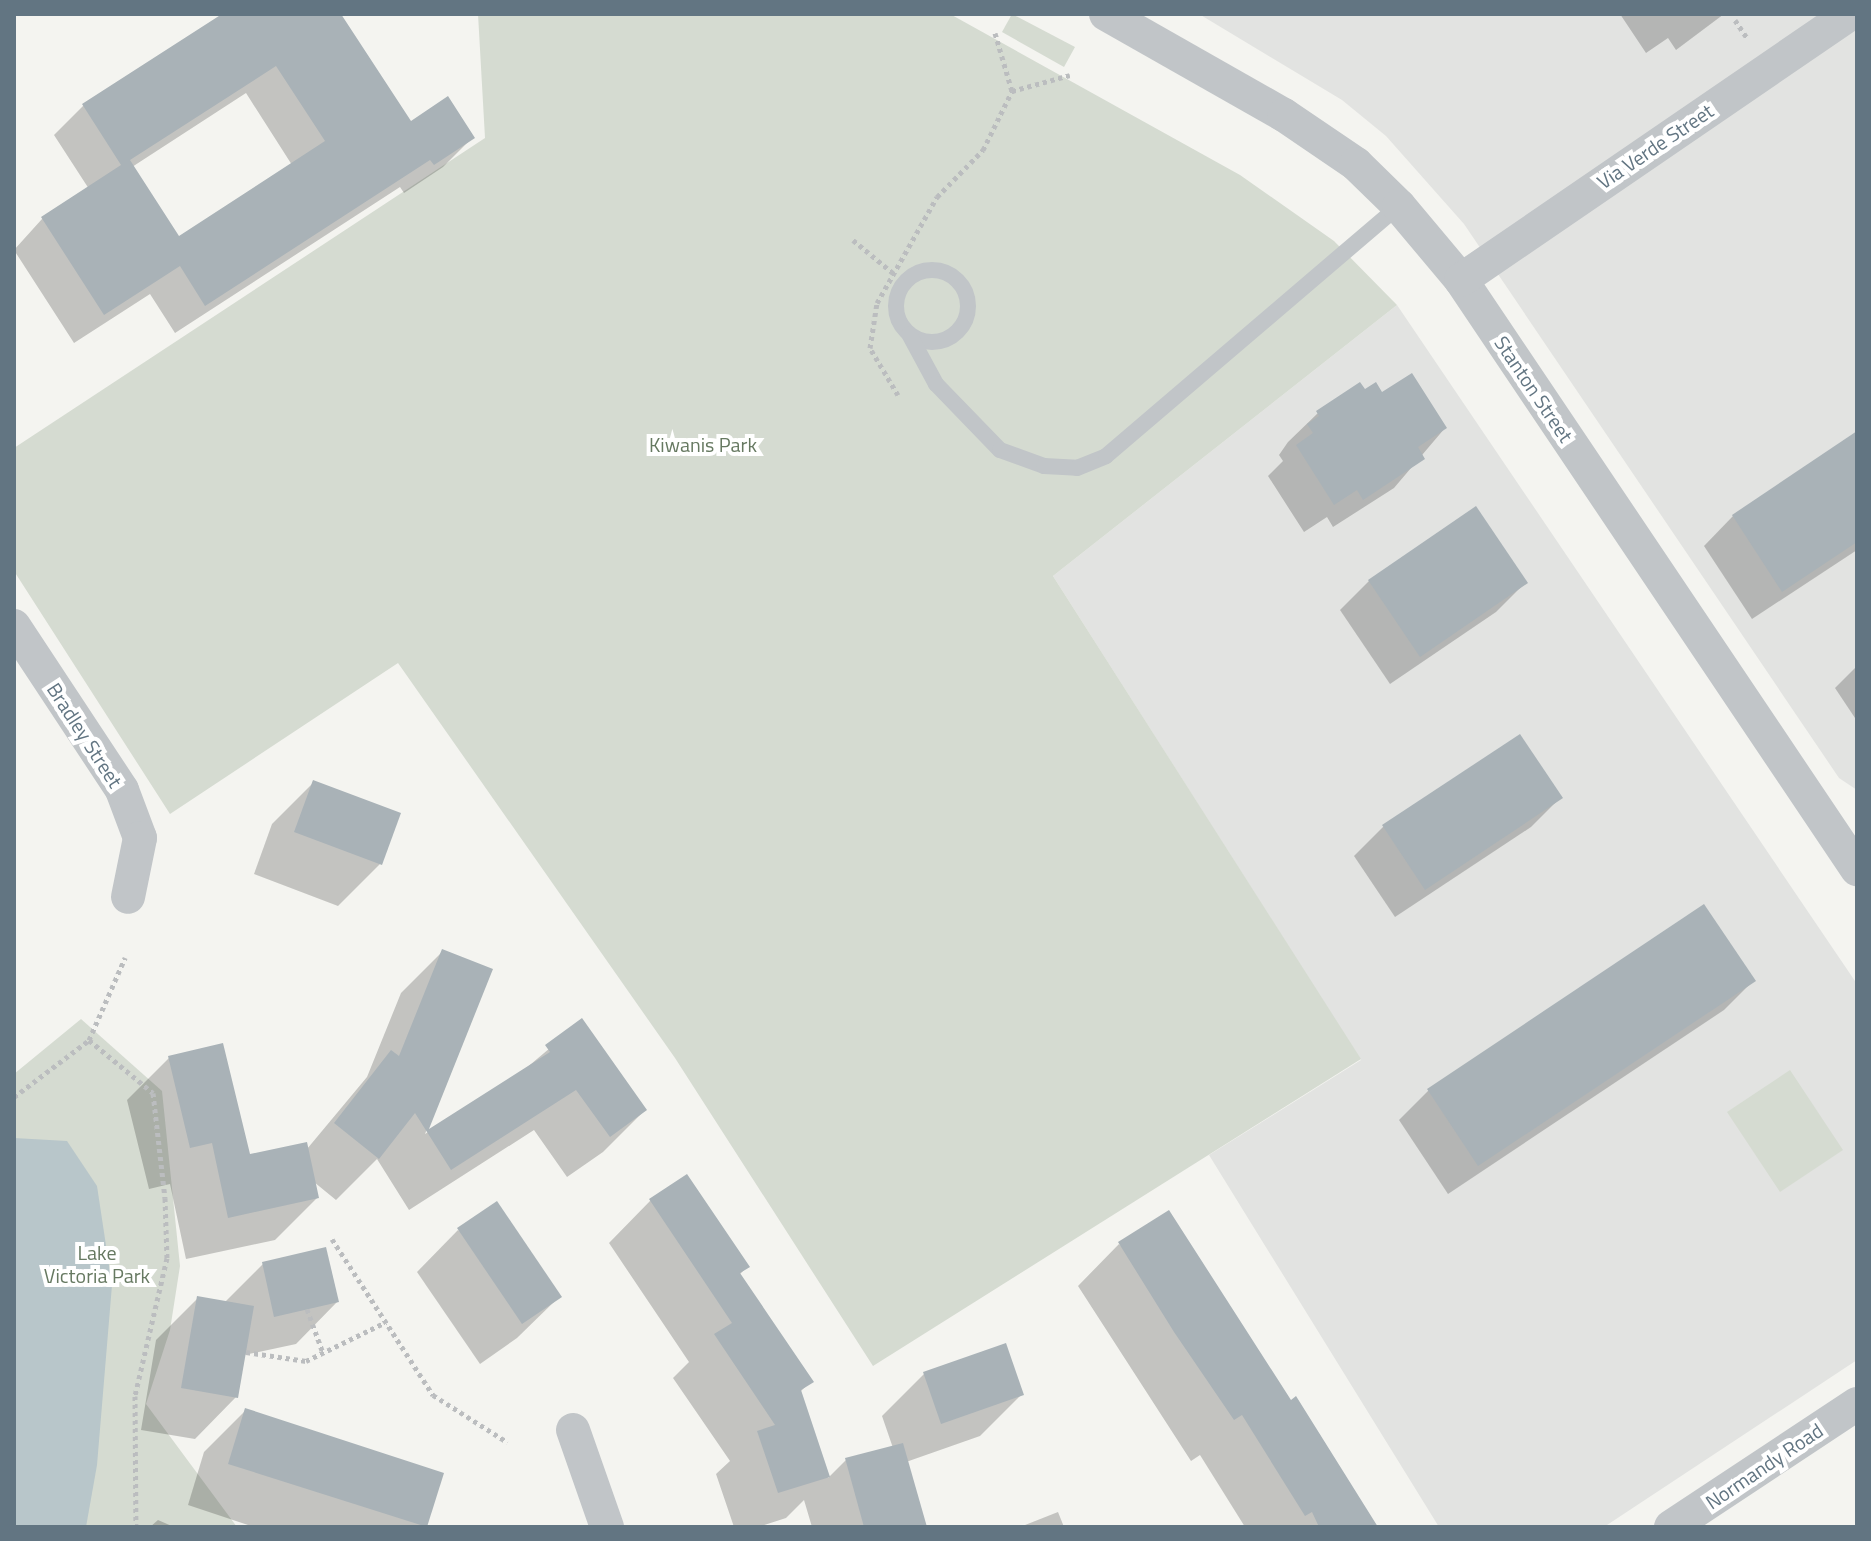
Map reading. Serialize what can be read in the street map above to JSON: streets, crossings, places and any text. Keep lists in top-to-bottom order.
{
  "streets": {
    "street": [
      "Via Verde Street",
      "Stanton Street",
      "Bradley Street",
      "Normandy Road"
    ]
  },
  "crossings": [
    ["Via Verde Street", "Stanton Street"]
  ],
  "parks": ["Kiwanis Park", "Lake Victoria Park"]
}
